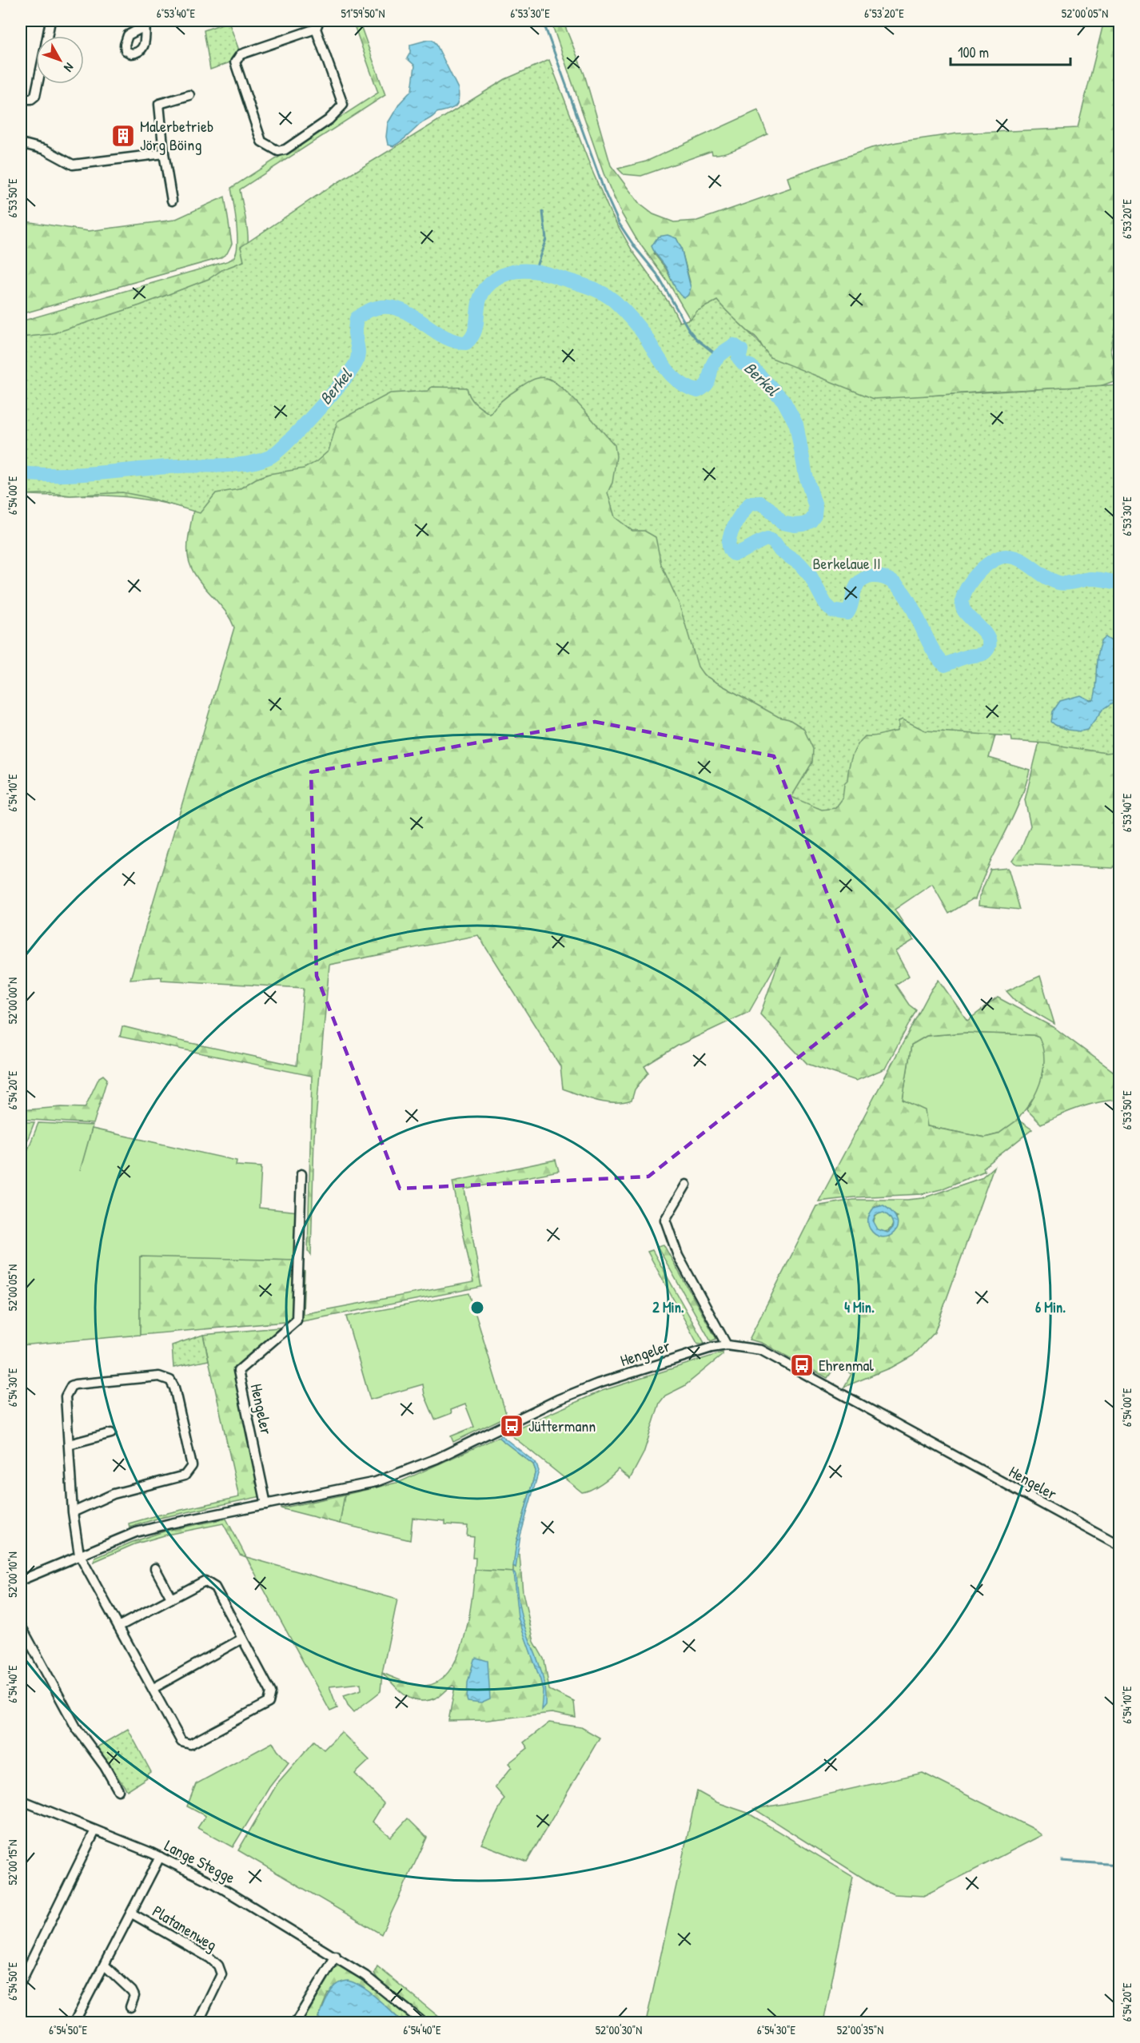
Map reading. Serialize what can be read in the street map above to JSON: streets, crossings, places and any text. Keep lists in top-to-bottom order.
{
  "streets": {
    "street": ["Hengeler", "Lange Stegge", "Platanenweg"]
  },
  "crossings": [
    ["Lange Stegge", "Platanenweg"]
  ],
  "water": ["Berkel"],
  "parks": ["Berkelaue II"],
  "places": {
    "building": ["Malerbetrieb Jörg Böing"],
    "bus stop": ["Ehrenmal", "Jüttermann"]
  },
  "scale_bar": "100 m",
  "north": "bottom right",
  "coordinates": [
    "6°53'40\"E",
    "51°59'50\"N",
    "6°53'30\"E",
    "6°53'20\"E",
    "52°00'05\"N",
    "6°53'50\"E",
    "6°54'00\"E",
    "6°54'10\"E",
    "52°00'00\"N",
    "6°54'20\"E",
    "6°54'30\"E",
    "52°00'10\"N",
    "6°54'40\"E",
    "52°00'15\"N",
    "6°54'50\"E",
    "52°00'30\"N",
    "52°00'35\"N"
  ],
  "rings": ["2 Min.", "4 Min.", "6 Min."]
}
